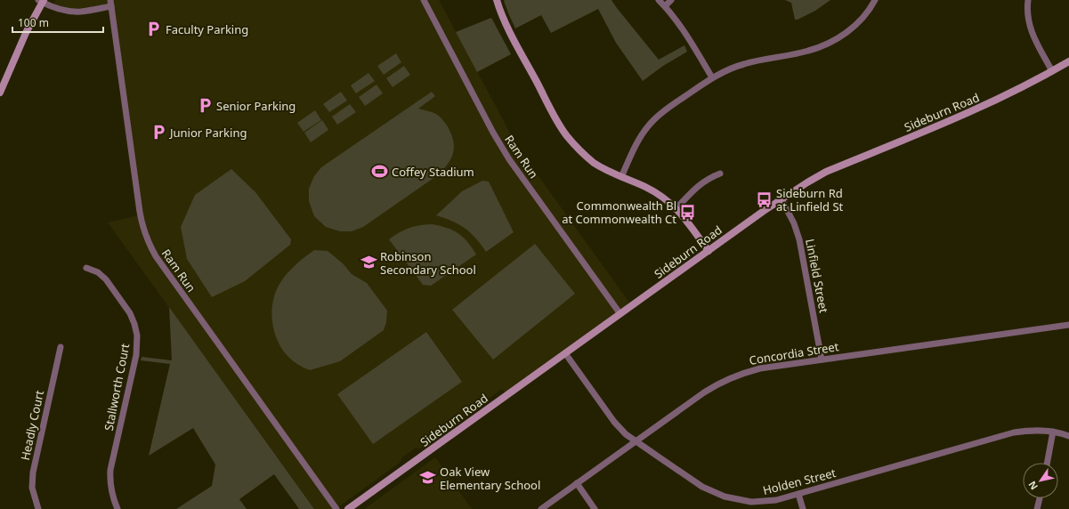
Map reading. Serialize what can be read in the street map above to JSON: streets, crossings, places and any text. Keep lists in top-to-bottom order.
{
  "streets": {
    "street": [
      "Sideburn Road",
      "Ram Run",
      "Linfield Street",
      "Concordia Street",
      "Stallworth Court",
      "Headly Court",
      "Holden Street"
    ]
  },
  "crossings": [
    ["Sideburn Road", "Ram Run"],
    ["Sideburn Road", "Linfield Street"],
    ["Sideburn Road", "Holden Street"],
    ["Linfield Street", "Concordia Street"],
    ["Concordia Street", "Holden Street"]
  ],
  "places": {
    "parking": ["Faculty Parking", "Senior Parking", "Junior Parking"],
    "sports": ["Coffey Stadium"],
    "bus stop": ["Sideburn Rd at Linfield St", "Commonwealth Bl at Commonwealth Ct"],
    "school or university": ["Robinson Secondary School", "Oak View Elementary School"]
  },
  "scale_bar": "100 m",
  "north": "bottom left"
}
